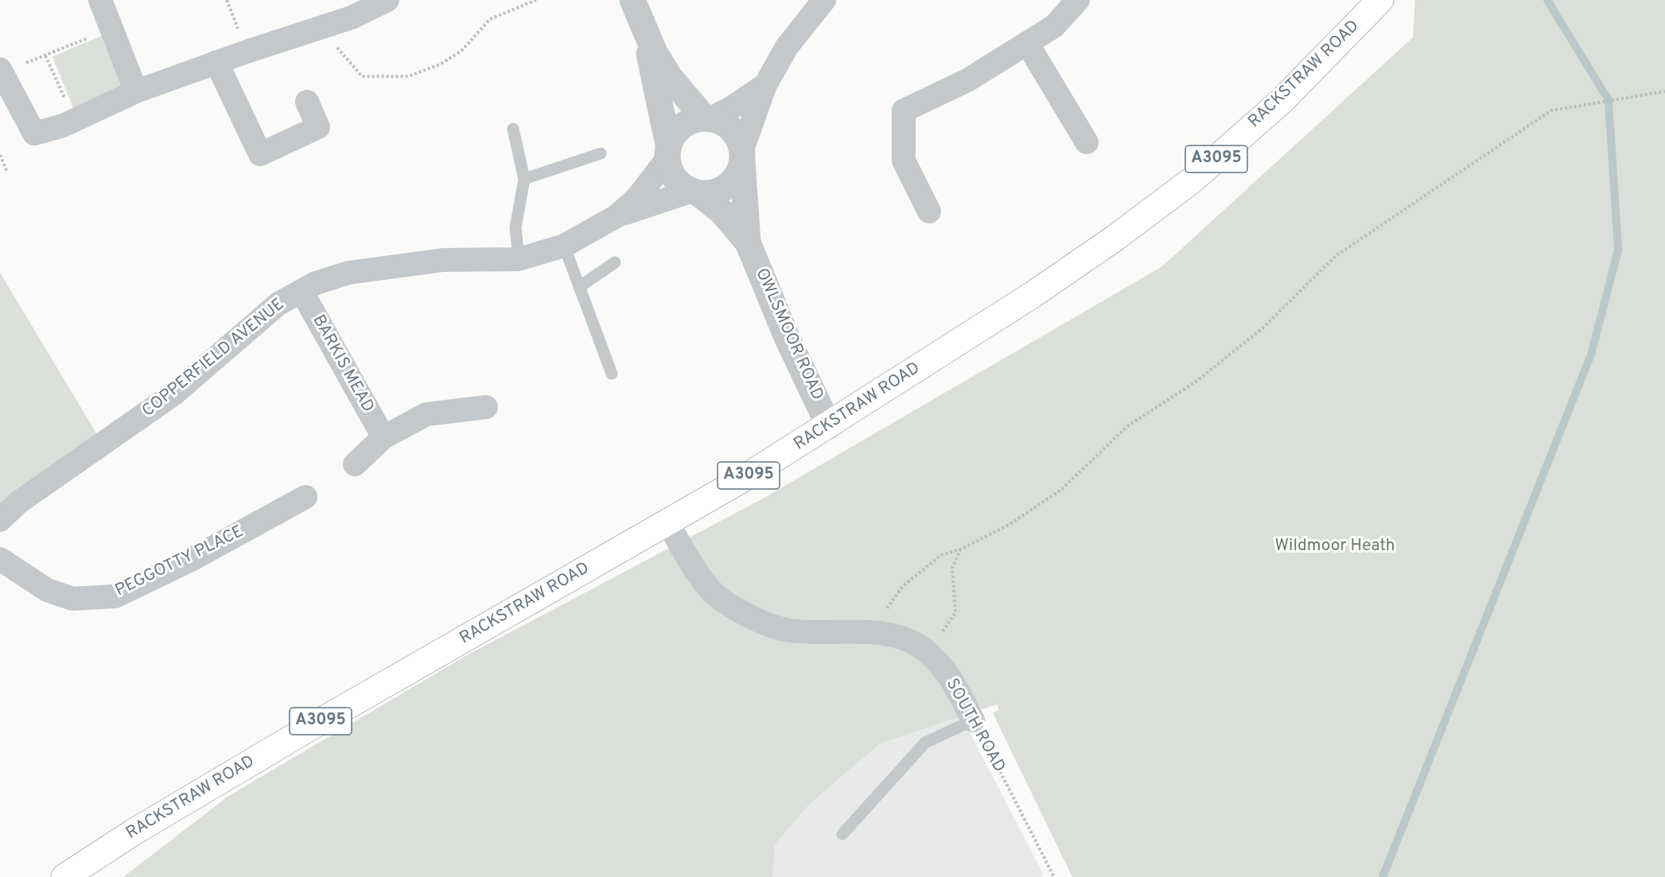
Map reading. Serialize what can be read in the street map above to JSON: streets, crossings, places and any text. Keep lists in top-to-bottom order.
{
  "streets": {
    "main road": ["RACKSTRAW ROAD", "A3095"],
    "street": [
      "OWLSMOOR ROAD",
      "COPPERFIELD AVENUE",
      "BARKIS MEAD",
      "PEGGOTTY PLACE",
      "SOUTH ROAD"
    ]
  },
  "crossings": [
    ["RACKSTRAW ROAD", "OWLSMOOR ROAD"],
    ["RACKSTRAW ROAD", "SOUTH ROAD"],
    ["OWLSMOOR ROAD", "COPPERFIELD AVENUE"],
    ["COPPERFIELD AVENUE", "BARKIS MEAD"]
  ],
  "parks": ["Wildmoor Heath"]
}
